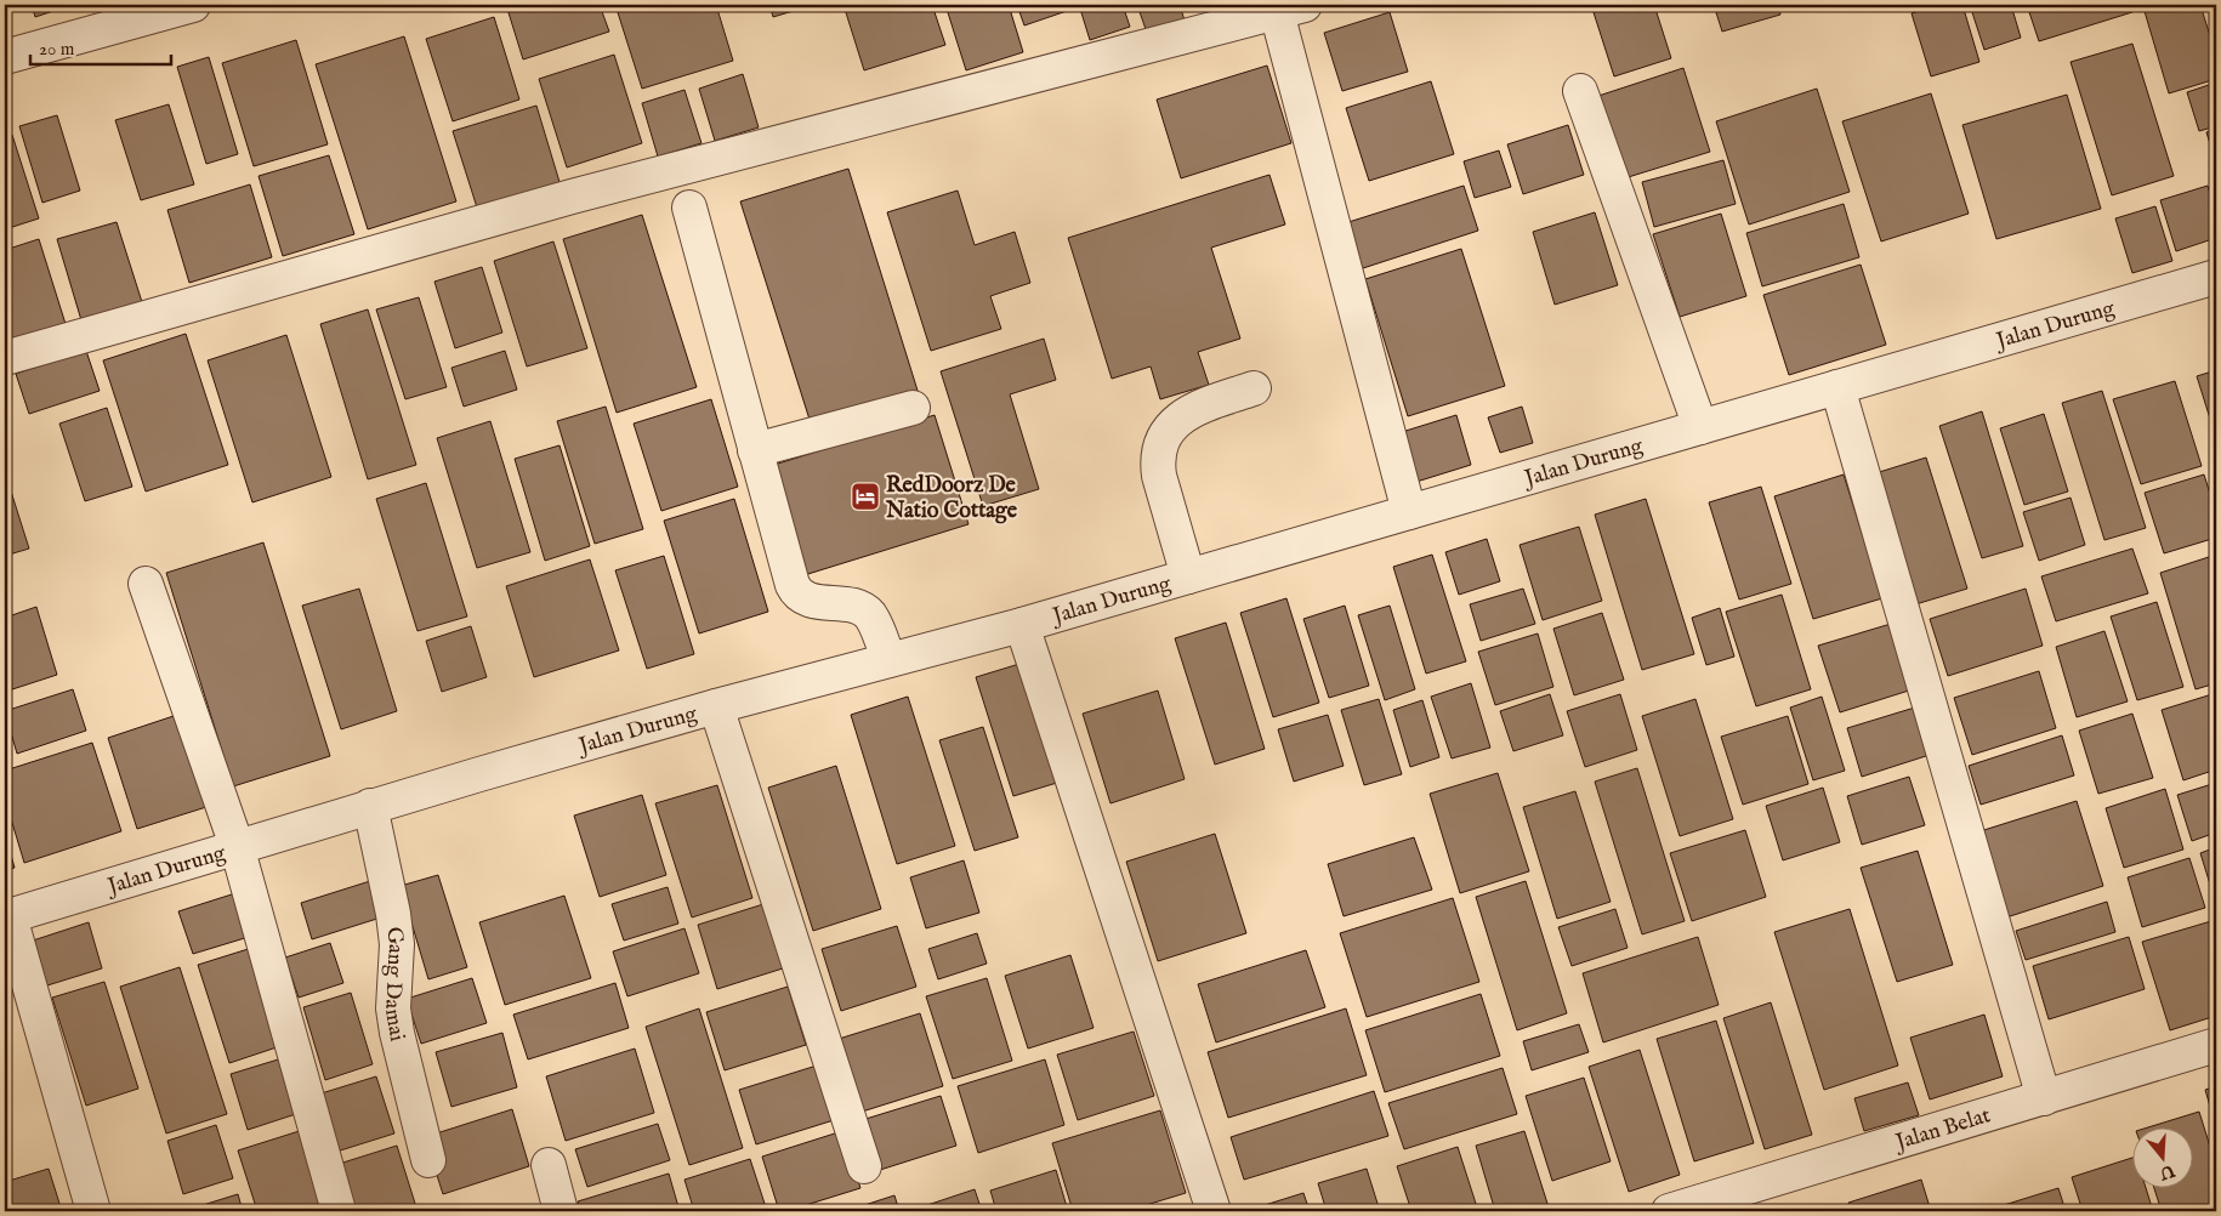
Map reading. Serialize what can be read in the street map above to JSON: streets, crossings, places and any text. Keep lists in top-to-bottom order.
{
  "streets": {
    "street": ["Jalan Durung", "Gang Damai", "Jalan Belat"]
  },
  "crossings": [
    ["Jalan Durung", "Gang Damai"]
  ],
  "places": {
    "hotel": ["RedDoorz De Natio Cottage"]
  },
  "scale_bar": "20 m",
  "north": "bottom"
}
